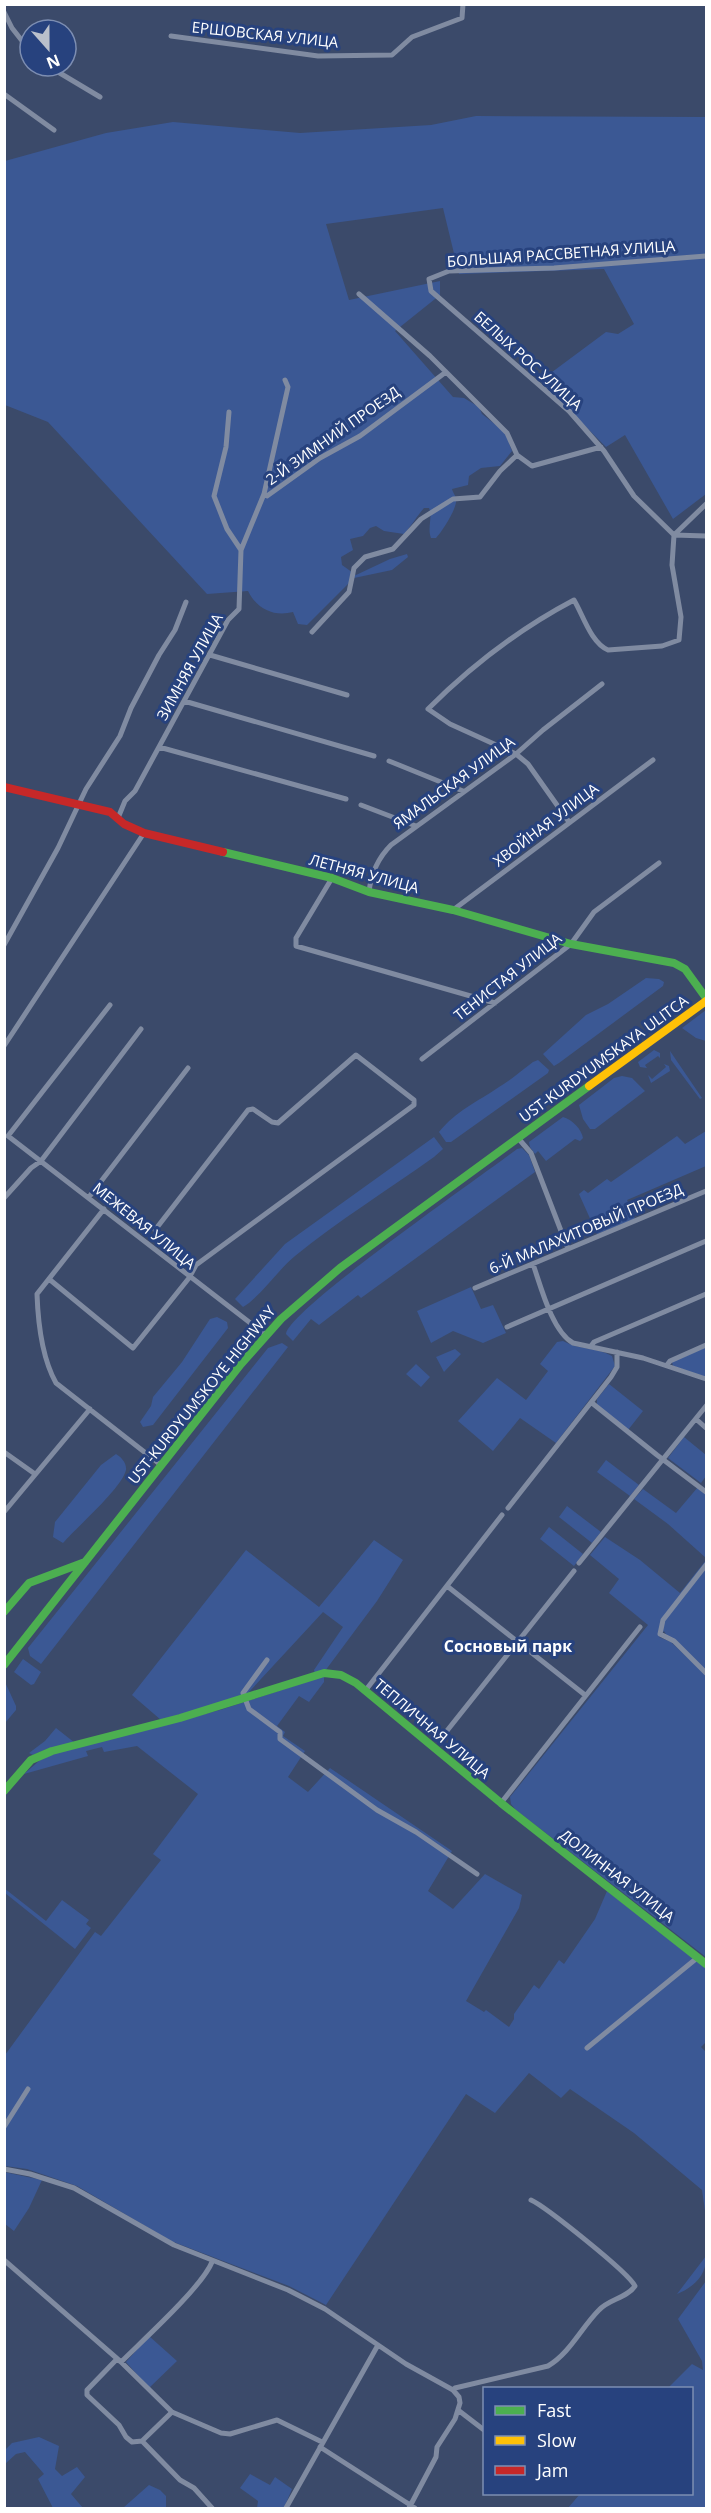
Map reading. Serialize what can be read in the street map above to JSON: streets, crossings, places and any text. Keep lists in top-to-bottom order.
{
  "streets": {
    "street": [
      "ЕРШОВСКАЯ УЛИЦА",
      "БОЛЬШАЯ РАССВЕТНАЯ УЛИЦА",
      "БЕЛЫХ РОС УЛИЦА",
      "2-Й ЗИМНИЙ ПРОЕЗД",
      "ЗИМНЯЯ УЛИЦА",
      "ЯМАЛЬСКАЯ УЛИЦА",
      "ХВОЙНАЯ УЛИЦА",
      "ЛЕТНЯЯ УЛИЦА",
      "ТЕНИСТАЯ УЛИЦА",
      "UST-KURDYUMSKAYA ULITCA",
      "МЕЖЕВАЯ УЛИЦА",
      "6-Й МАЛАХИТОВЫЙ ПРОЕЗД",
      "UST-KURDYUMSKOYE HIGHWAY",
      "ТЕПЛИЧНАЯ УЛИЦА",
      "ДОЛИННАЯ УЛИЦА"
    ]
  },
  "crossings": [
    ["БОЛЬШАЯ РАССВЕТНАЯ УЛИЦА", "БЕЛЫХ РОС УЛИЦА"],
    ["2-Й ЗИМНИЙ ПРОЕЗД", "ЗИМНЯЯ УЛИЦА"],
    ["ЗИМНЯЯ УЛИЦА", "ЛЕТНЯЯ УЛИЦА"],
    ["ЯМАЛЬСКАЯ УЛИЦА", "ЛЕТНЯЯ УЛИЦА"],
    ["ХВОЙНАЯ УЛИЦА", "ЛЕТНЯЯ УЛИЦА"],
    ["ЛЕТНЯЯ УЛИЦА", "ТЕНИСТАЯ УЛИЦА"],
    ["ЛЕТНЯЯ УЛИЦА", "UST-KURDYUMSKAYA ULITCA"],
    ["UST-KURDYUMSKAYA ULITCA", "UST-KURDYUMSKOYE HIGHWAY"],
    ["МЕЖЕВАЯ УЛИЦА", "UST-KURDYUMSKOYE HIGHWAY"],
    ["ТЕПЛИЧНАЯ УЛИЦА", "ДОЛИННАЯ УЛИЦА"]
  ],
  "districts": ["Сосновый парк"],
  "legend": ["Fast", "Slow", "Jam"],
  "north": "bottom"
}
